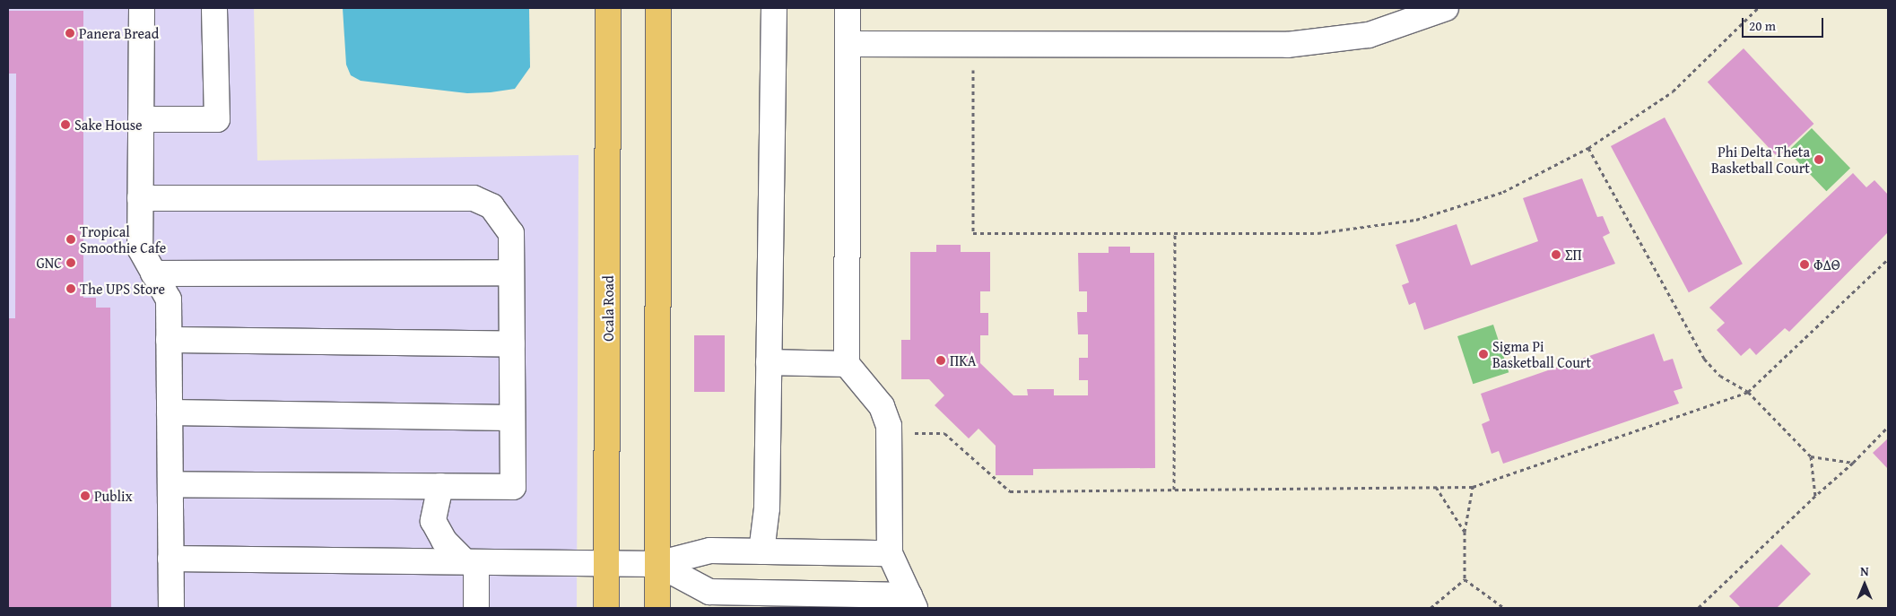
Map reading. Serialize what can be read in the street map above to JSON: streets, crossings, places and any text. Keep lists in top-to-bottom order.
{
  "streets": {
    "main road": ["Ocala Road"]
  },
  "places": [
    "Panera Bread",
    "Sake House",
    "Phi Delta Theta Basketball Court",
    "Tropical Smoothie Cafe",
    "ΣΠ",
    "GNC",
    "ΦΔΘ",
    "The UPS Store",
    "Sigma Pi Basketball Court",
    "ΠΚΑ",
    "Publix"
  ],
  "scale_bar": "20 m",
  "north": "top"
}
